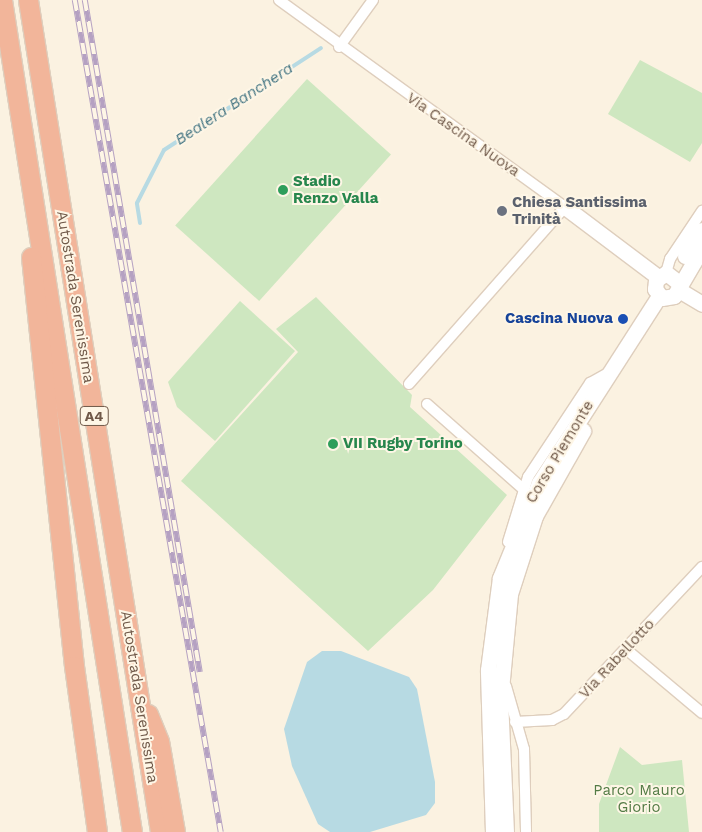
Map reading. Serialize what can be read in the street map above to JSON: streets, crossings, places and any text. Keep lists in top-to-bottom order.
{
  "streets": {
    "highway": ["Autostrada Serenissima", "A4"],
    "main road": ["Via Cascina Nuova", "Corso Piemonte"],
    "street": ["Via Rabellotto"]
  },
  "crossings": [
    ["Via Cascina Nuova", "Corso Piemonte"],
    ["Corso Piemonte", "Via Rabellotto"]
  ],
  "water": ["Bealera Banchera"],
  "parks": ["Parco Mauro Giorio"],
  "places": [
    "Stadio Renzo Valla",
    "Chiesa Santissima Trinità",
    "Cascina Nuova",
    "VII Rugby Torino"
  ]
}
